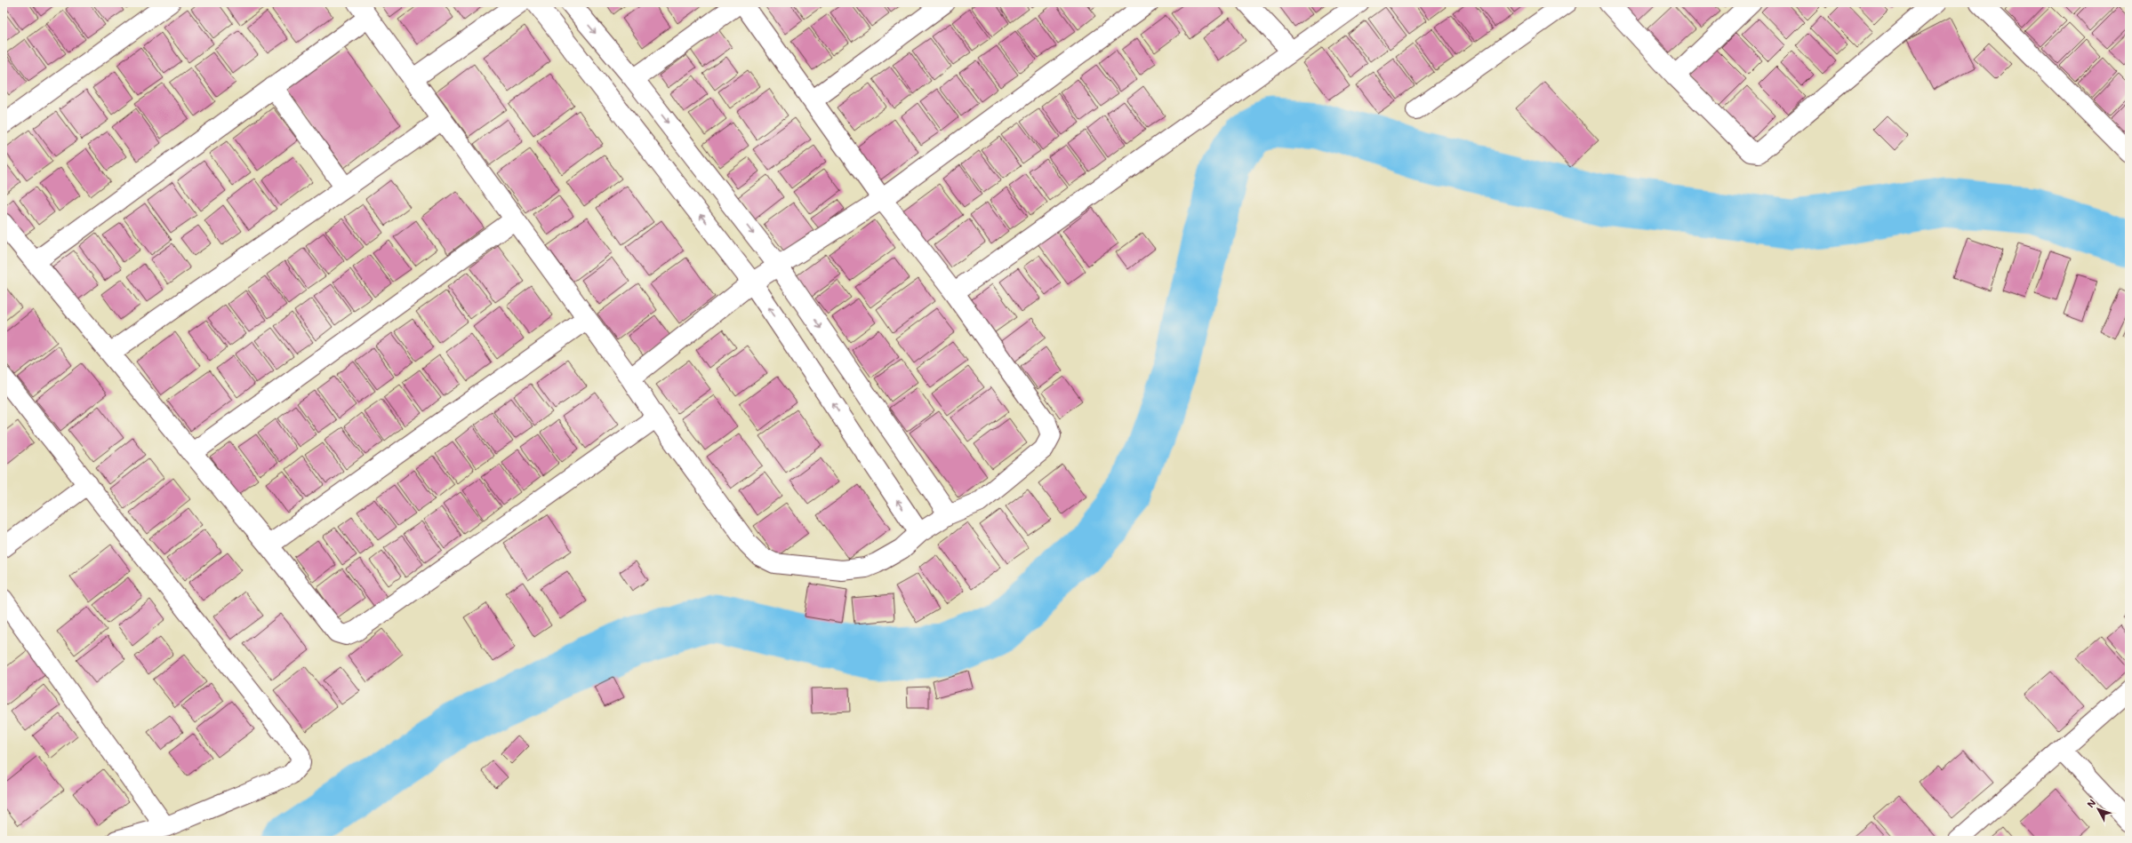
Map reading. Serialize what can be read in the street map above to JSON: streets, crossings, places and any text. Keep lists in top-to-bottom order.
{
  "north": "top left"
}
